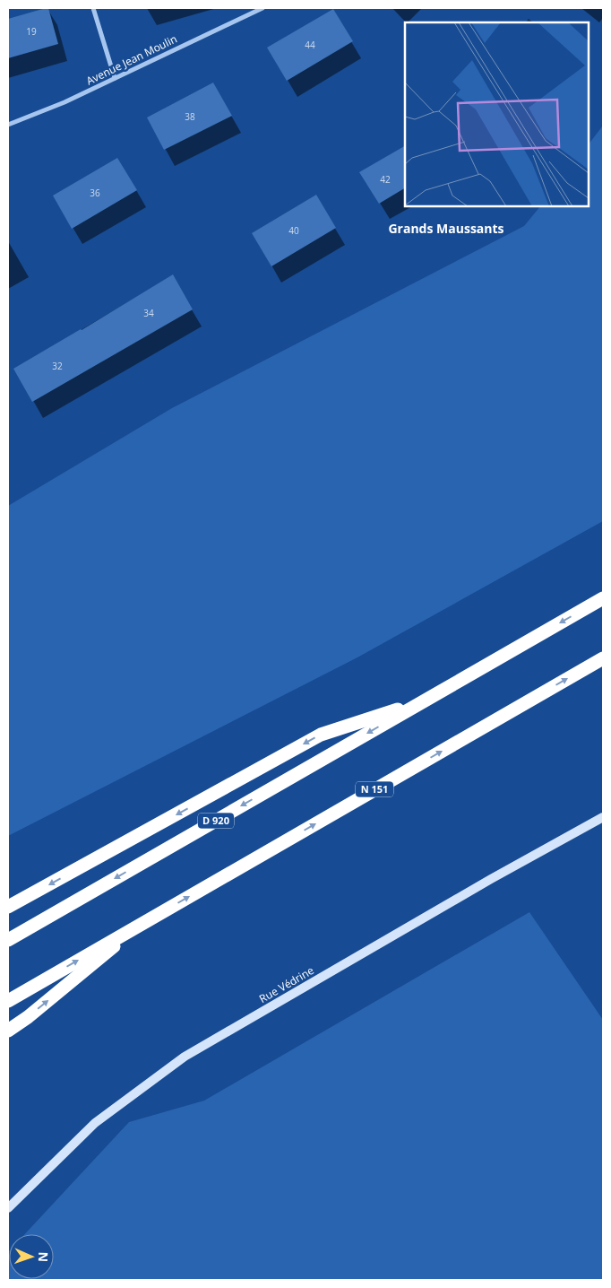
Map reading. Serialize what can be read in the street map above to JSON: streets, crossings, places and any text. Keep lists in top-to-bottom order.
{
  "streets": {
    "highway": ["N 151", "D 920"],
    "street": ["Avenue Jean Moulin", "Rue Védrine"]
  },
  "districts": ["Grands Maussants"],
  "house_numbers": [
    "19",
    "44",
    "38",
    "42",
    "36",
    "40",
    "34",
    "32"
  ],
  "north": "right"
}
